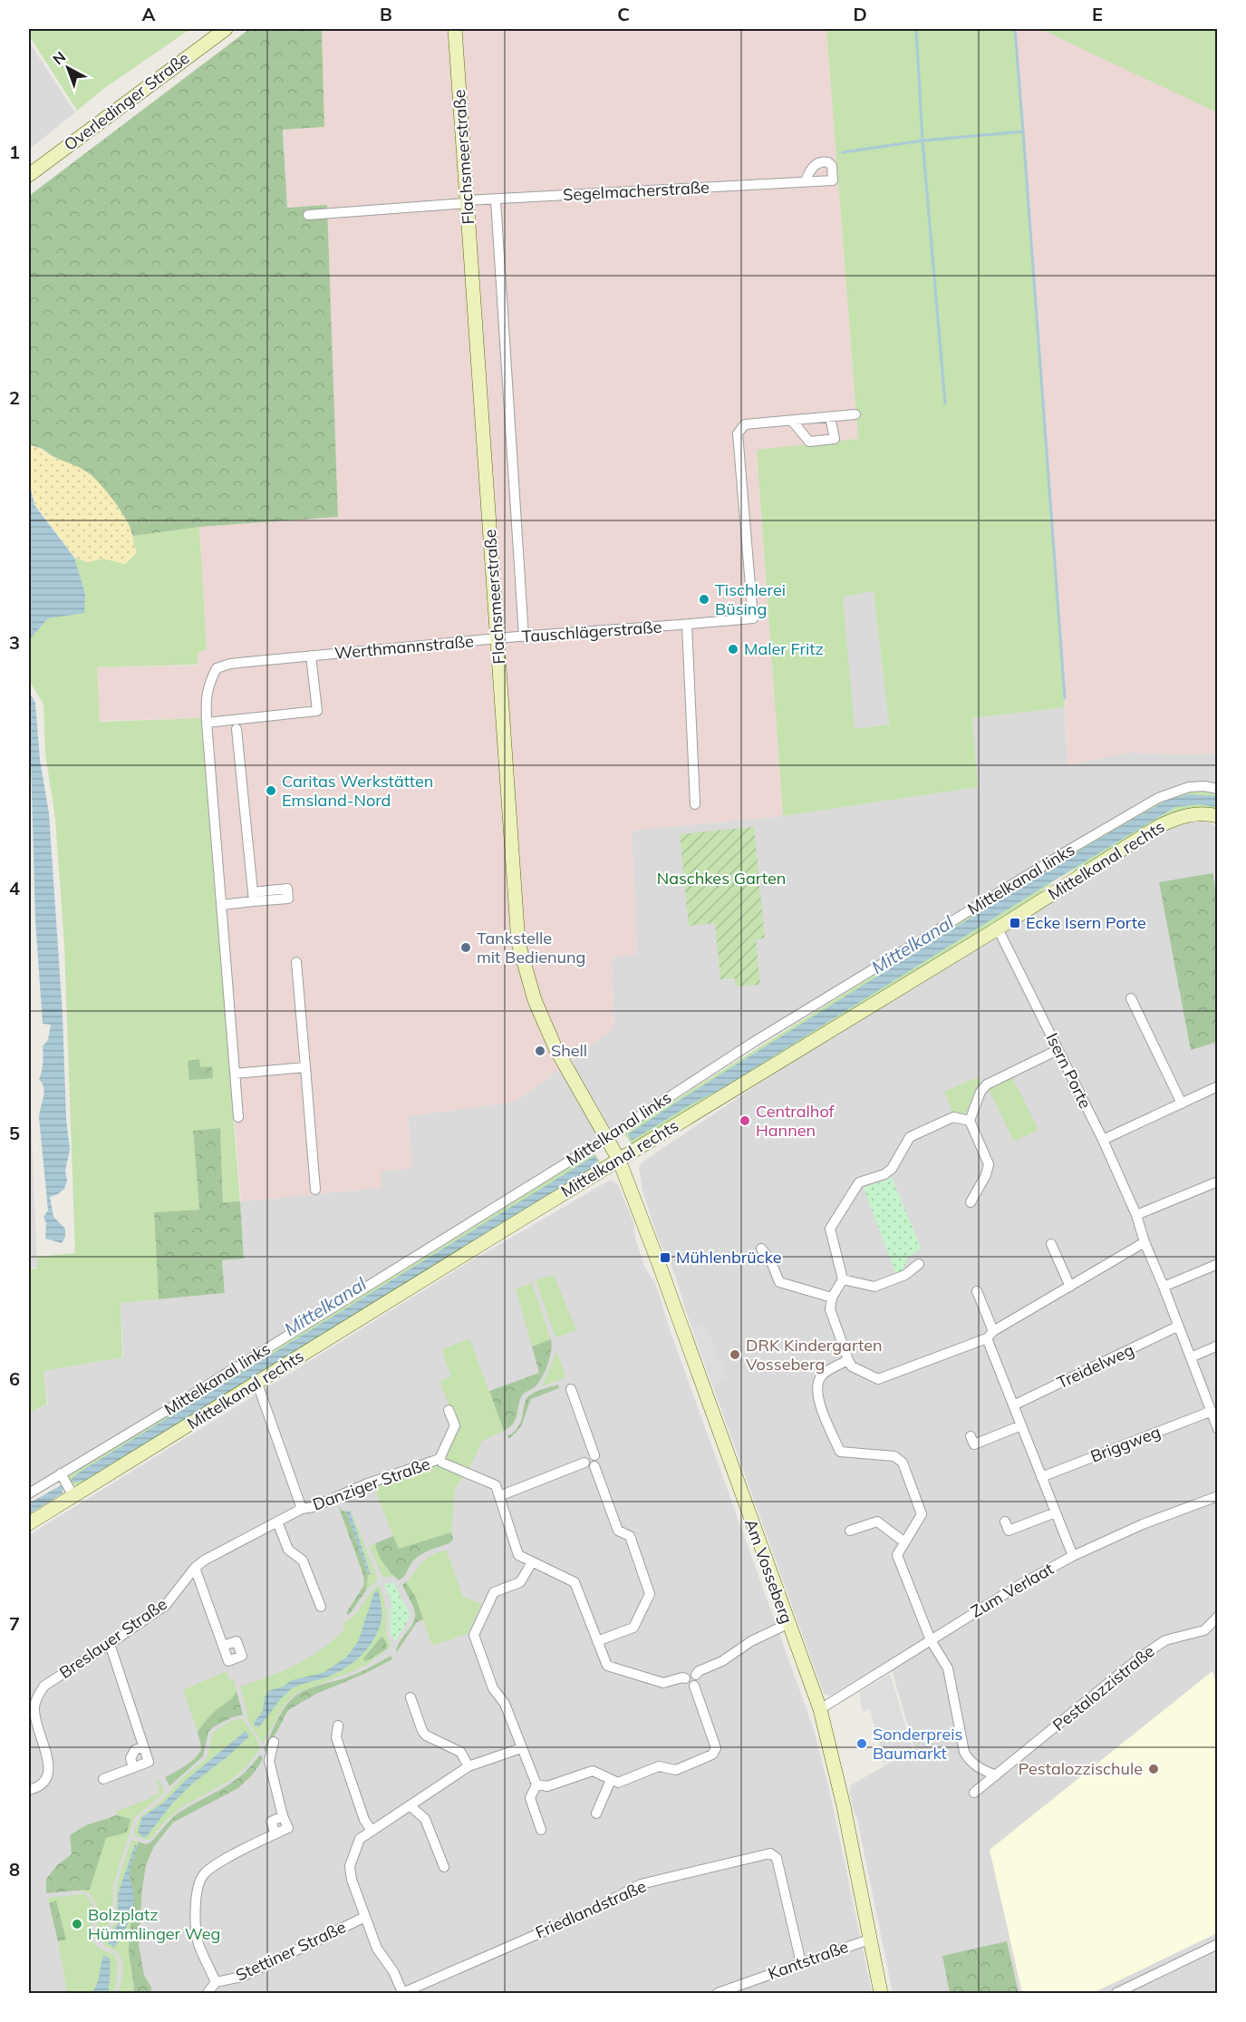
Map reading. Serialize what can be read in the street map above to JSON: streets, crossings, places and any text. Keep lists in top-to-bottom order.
{
  "streets": {
    "street": [
      "Overledinger Straße",
      "Flachsmeerstraße",
      "Segelmacherstraße",
      "Tauschlägerstraße",
      "Werthmannstraße",
      "Mittelkanal rechts",
      "Mittelkanal links",
      "Isern Porte",
      "Treidelweg",
      "Briggweg",
      "Danziger Straße",
      "Am Vosseberg",
      "Zum Verlaat",
      "Breslauer Straße",
      "Pestalozzistraße",
      "Friedlandstraße",
      "Stettiner Straße",
      "Kantstraße"
    ]
  },
  "crossings": [
    ["Flachsmeerstraße", "Segelmacherstraße"],
    ["Flachsmeerstraße", "Tauschlägerstraße"],
    ["Flachsmeerstraße", "Werthmannstraße"],
    ["Flachsmeerstraße", "Mittelkanal rechts"],
    ["Flachsmeerstraße", "Mittelkanal links"],
    ["Flachsmeerstraße", "Am Vosseberg"],
    ["Tauschlägerstraße", "Werthmannstraße"],
    ["Mittelkanal rechts", "Mittelkanal links"],
    ["Mittelkanal rechts", "Isern Porte"],
    ["Mittelkanal rechts", "Am Vosseberg"],
    ["Mittelkanal links", "Am Vosseberg"],
    ["Isern Porte", "Treidelweg"],
    ["Isern Porte", "Briggweg"],
    ["Danziger Straße", "Breslauer Straße"],
    ["Am Vosseberg", "Zum Verlaat"],
    ["Am Vosseberg", "Kantstraße"],
    ["Friedlandstraße", "Kantstraße"]
  ],
  "water": ["Mittelkanal"],
  "parks": ["Naschkes Garten"],
  "places": {
    "other": [
      "Tischlerei Büsing",
      "Maler Fritz",
      "Caritas Werkstätten Emsland-Nord",
      "Tankstelle mit Bedienung",
      "Shell",
      "Centralhof Hannen",
      "DRK Kindergarten Vosseberg",
      "Sonderpreis Baumarkt",
      "Pestalozzischule",
      "Bolzplatz Hümmlinger Weg"
    ],
    "transit": ["Ecke Isern Porte", "Mühlenbrücke"]
  },
  "north": "top left",
  "grid": {
    "columns": [
      "A",
      "B",
      "C",
      "D",
      "E"
    ],
    "rows": [
      "1",
      "2",
      "3",
      "4",
      "5",
      "6",
      "7",
      "8"
    ]
  }
}
